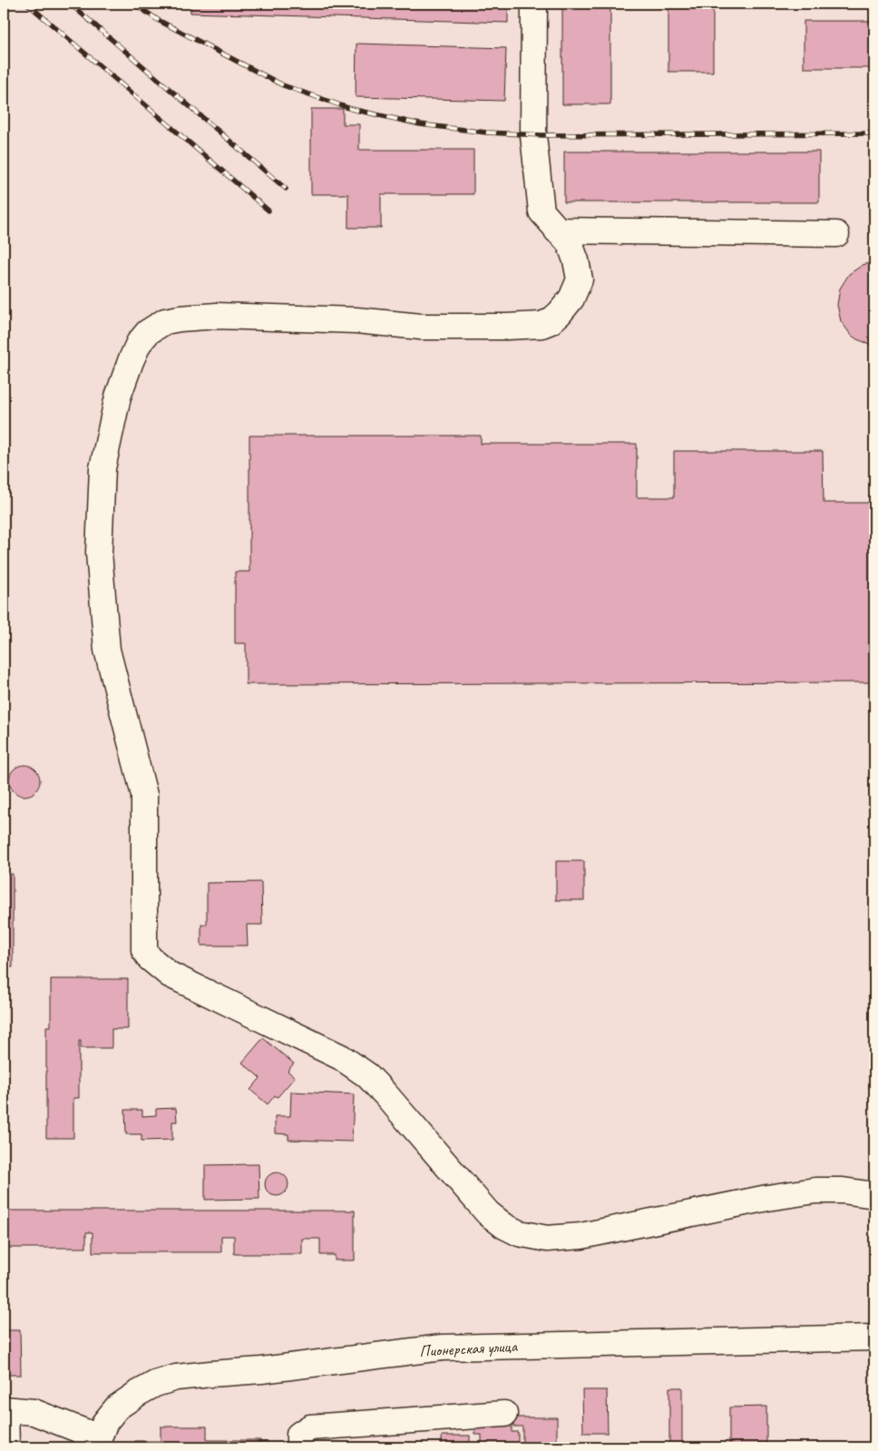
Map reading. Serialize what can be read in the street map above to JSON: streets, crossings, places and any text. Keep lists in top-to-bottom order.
{
  "streets": {
    "street": ["Пионерская улица"]
  }
}
